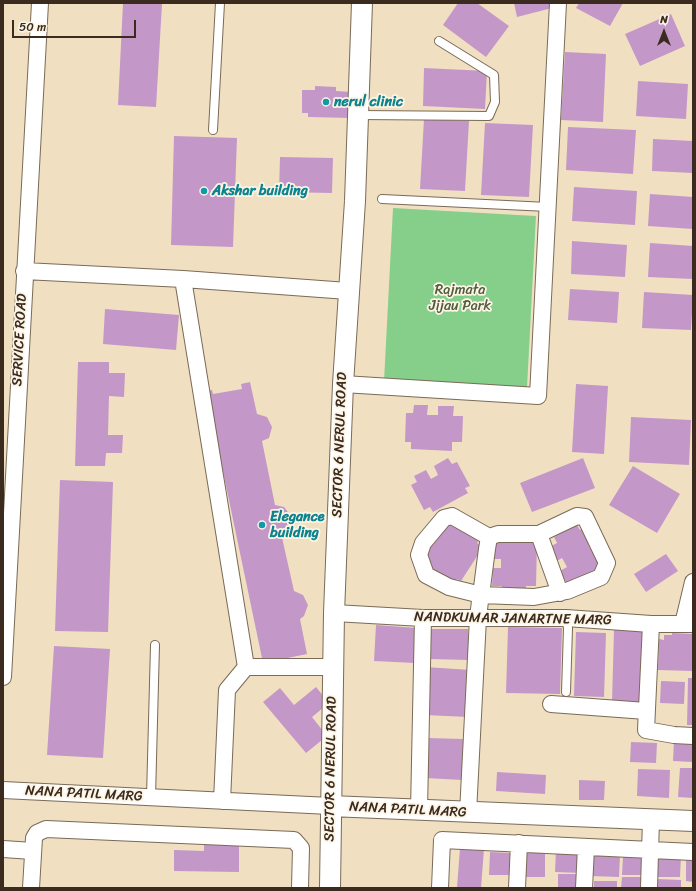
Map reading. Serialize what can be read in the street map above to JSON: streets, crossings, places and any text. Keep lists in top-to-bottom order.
{
  "streets": {
    "street": [
      "SERVICE ROAD",
      "SECTOR 6 NERUL ROAD",
      "NANDKUMAR JANARTNE MARG",
      "NANA PATIL MARG"
    ]
  },
  "crossings": [
    ["SECTOR 6 NERUL ROAD", "NANDKUMAR JANARTNE MARG"],
    ["SECTOR 6 NERUL ROAD", "NANA PATIL MARG"]
  ],
  "parks": ["Rajmata Jijau Park"],
  "places": ["nerul clinic", "Akshar building", "Elegance building"],
  "scale_bar": "50 m",
  "north": "top"
}
